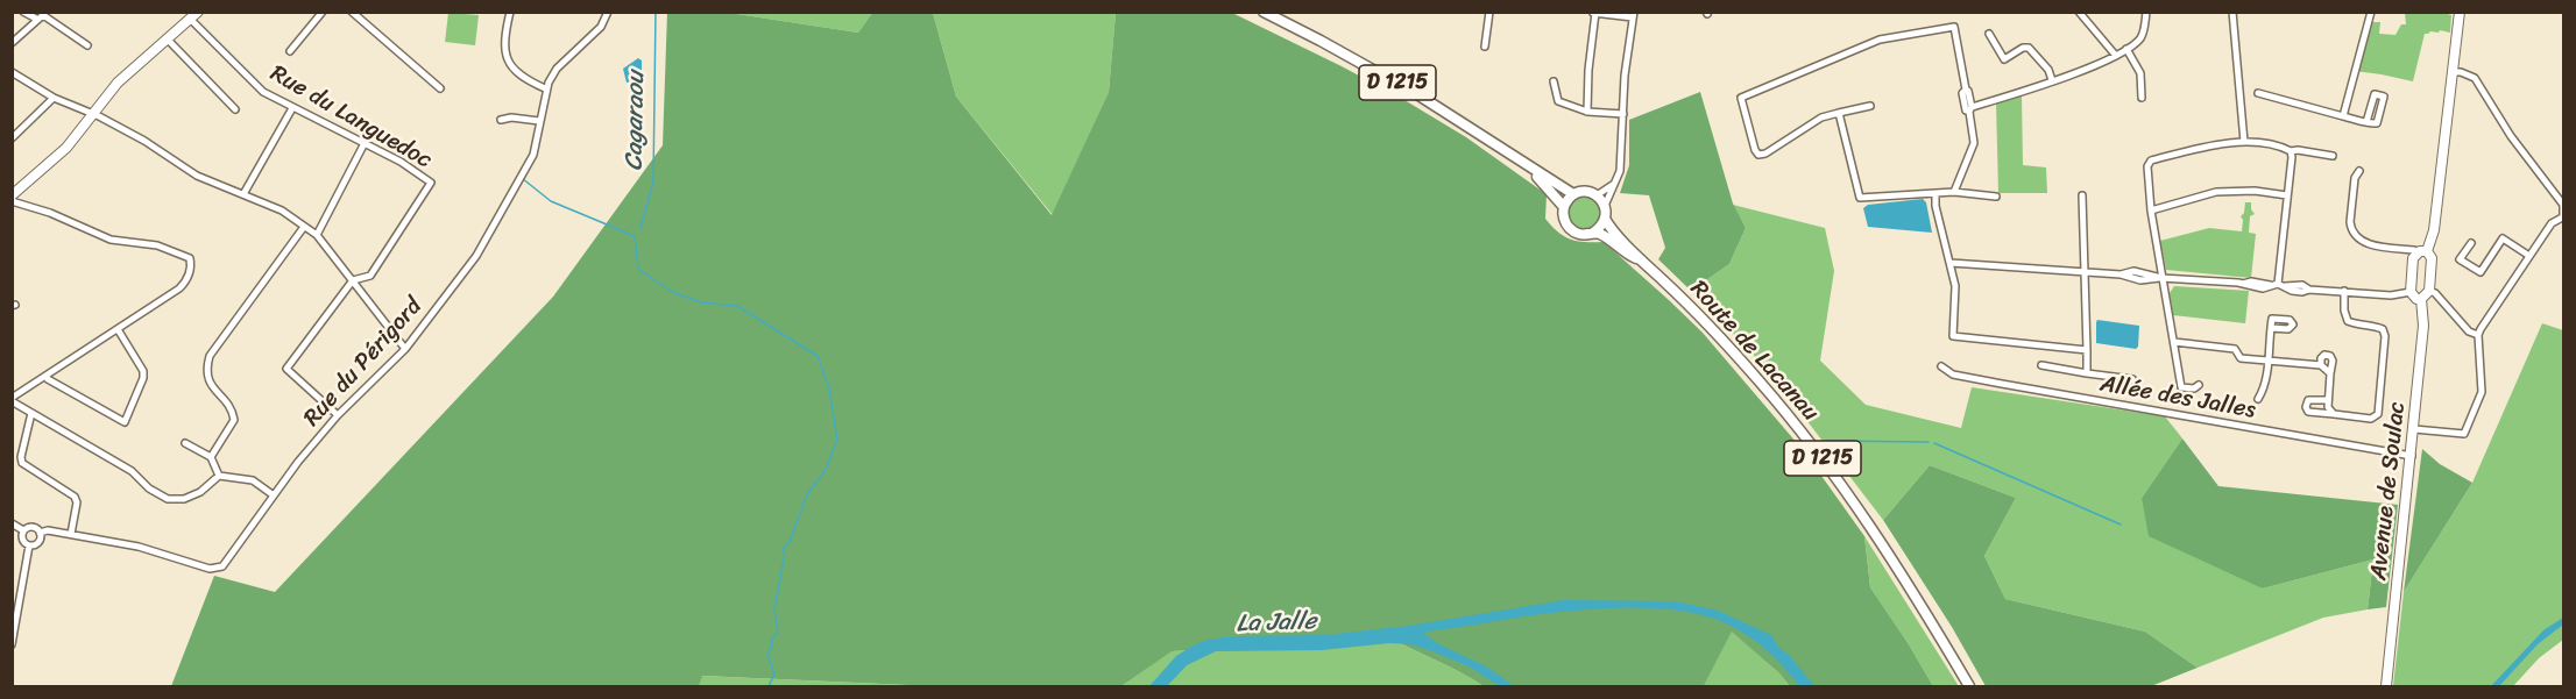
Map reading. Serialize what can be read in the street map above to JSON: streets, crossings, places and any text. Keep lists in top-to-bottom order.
{
  "streets": {
    "main road": ["D 1215", "Route de Lacanau", "Avenue de Soulac"],
    "street": ["Rue du Languedoc", "Rue du Périgord", "Allée des Jalles"]
  },
  "crossings": [
    ["D 1215", "Route de Lacanau"],
    ["Allée des Jalles", "Avenue de Soulac"]
  ],
  "water": ["Cagaraou", "La Jalle"]
}
